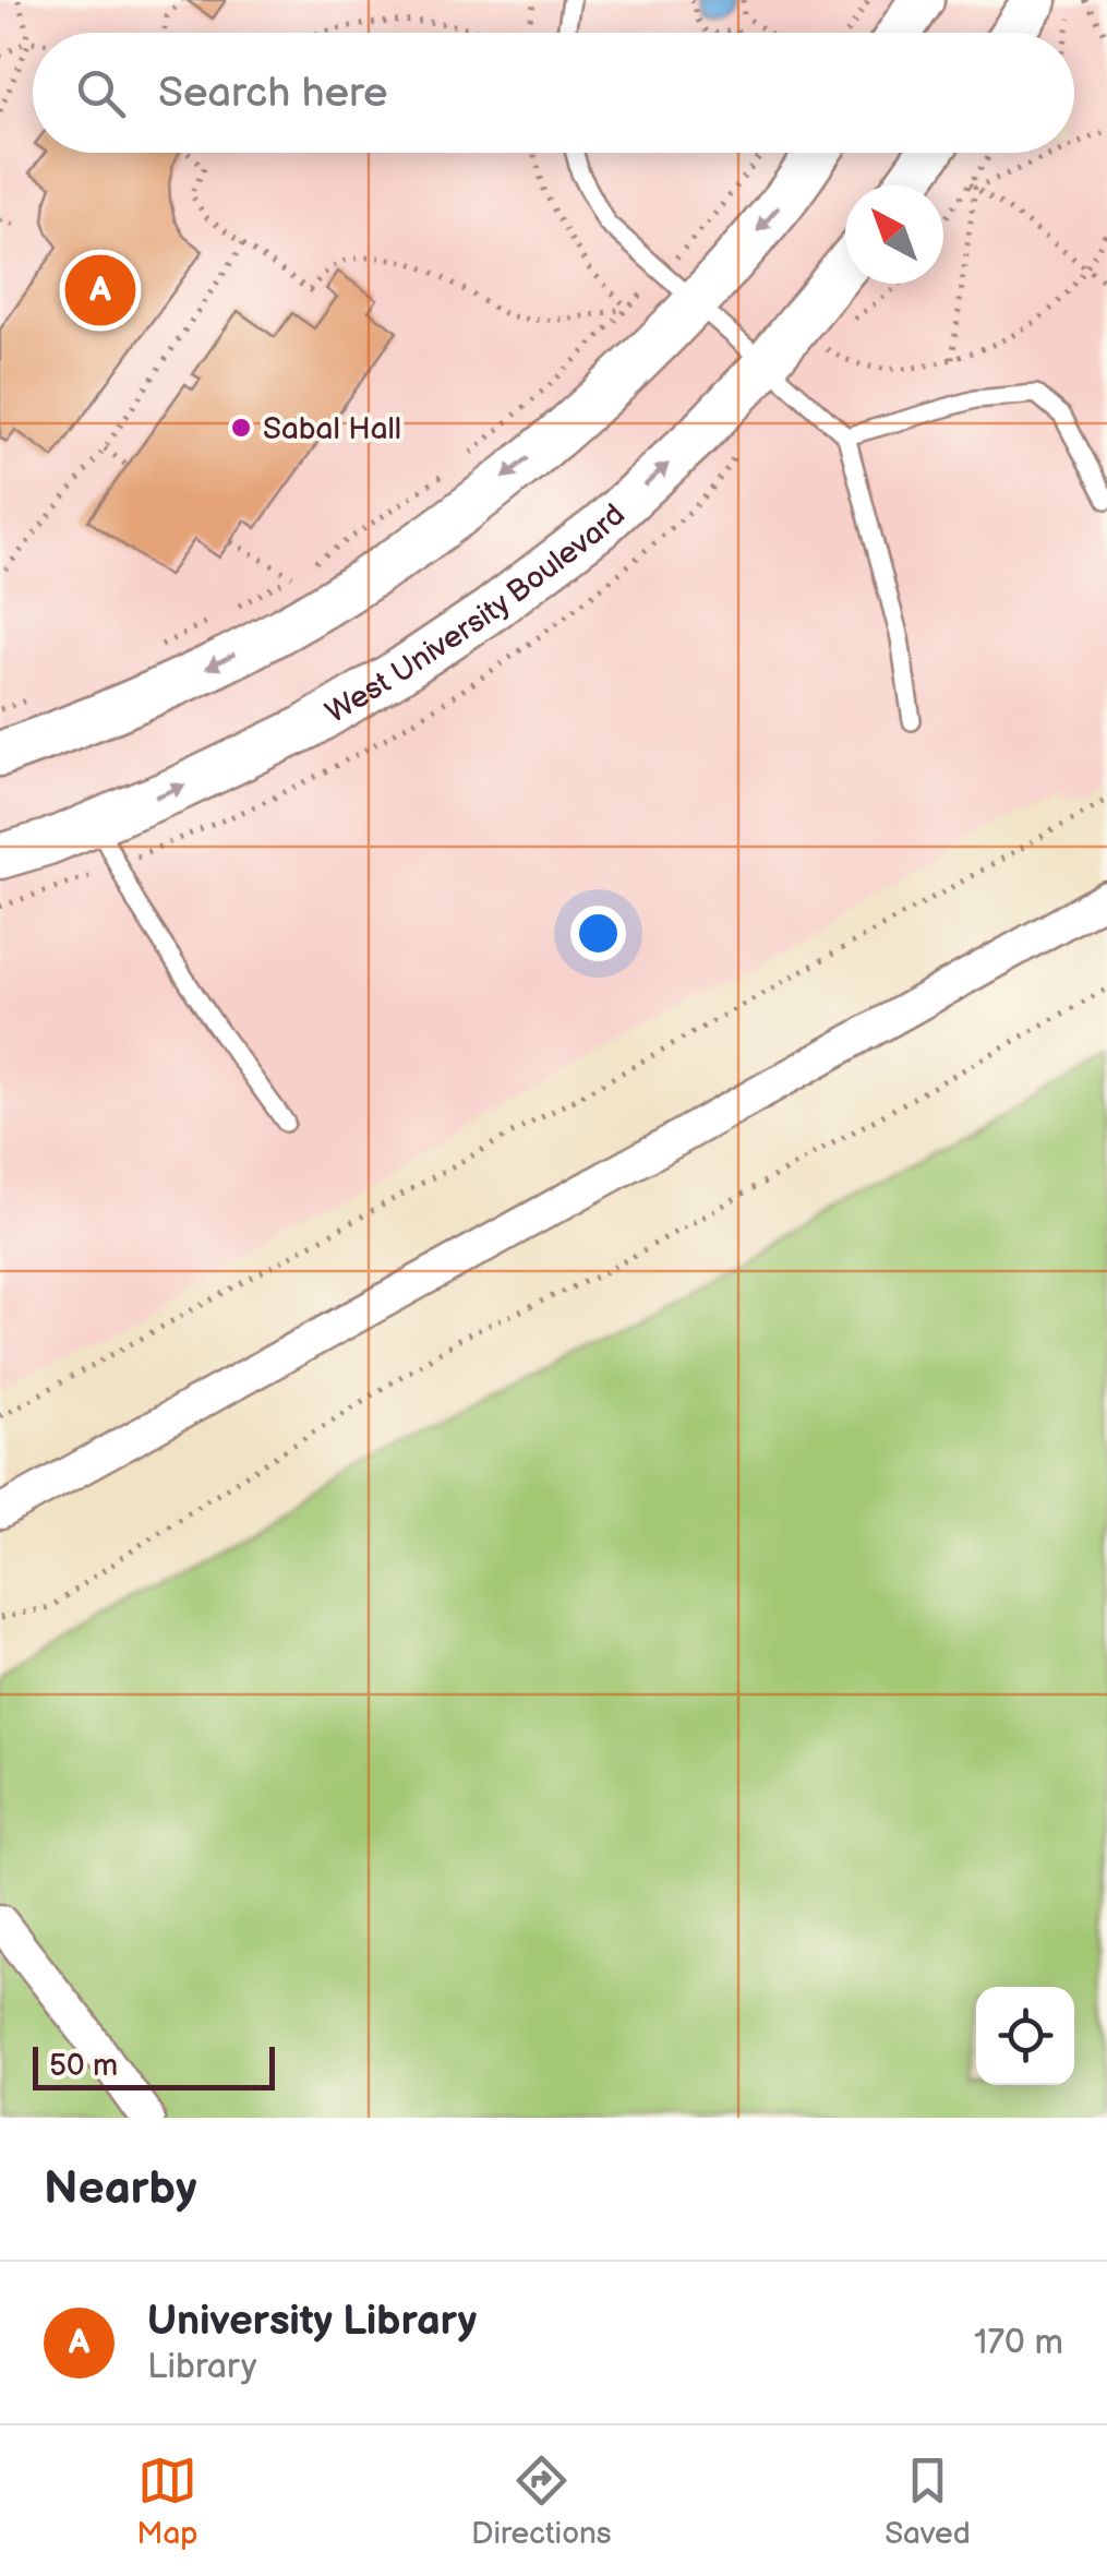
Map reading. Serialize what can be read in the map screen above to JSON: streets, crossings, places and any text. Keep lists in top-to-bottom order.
{
  "streets": {
    "main road": ["West University Boulevard"]
  },
  "places": ["Sabal Hall"],
  "scale_bar": "50 m",
  "north": "top left",
  "page": {
    "search": "Search here",
    "pins": "A",
    "scale": "50 m",
    "heading": "Nearby",
    "list": [
      {
        "mark": "A",
        "name": "University Library",
        "note": "Library",
        "value": "170 m"
      }
    ],
    "nav": ["Map", "Directions", "Saved"]
  }
}
